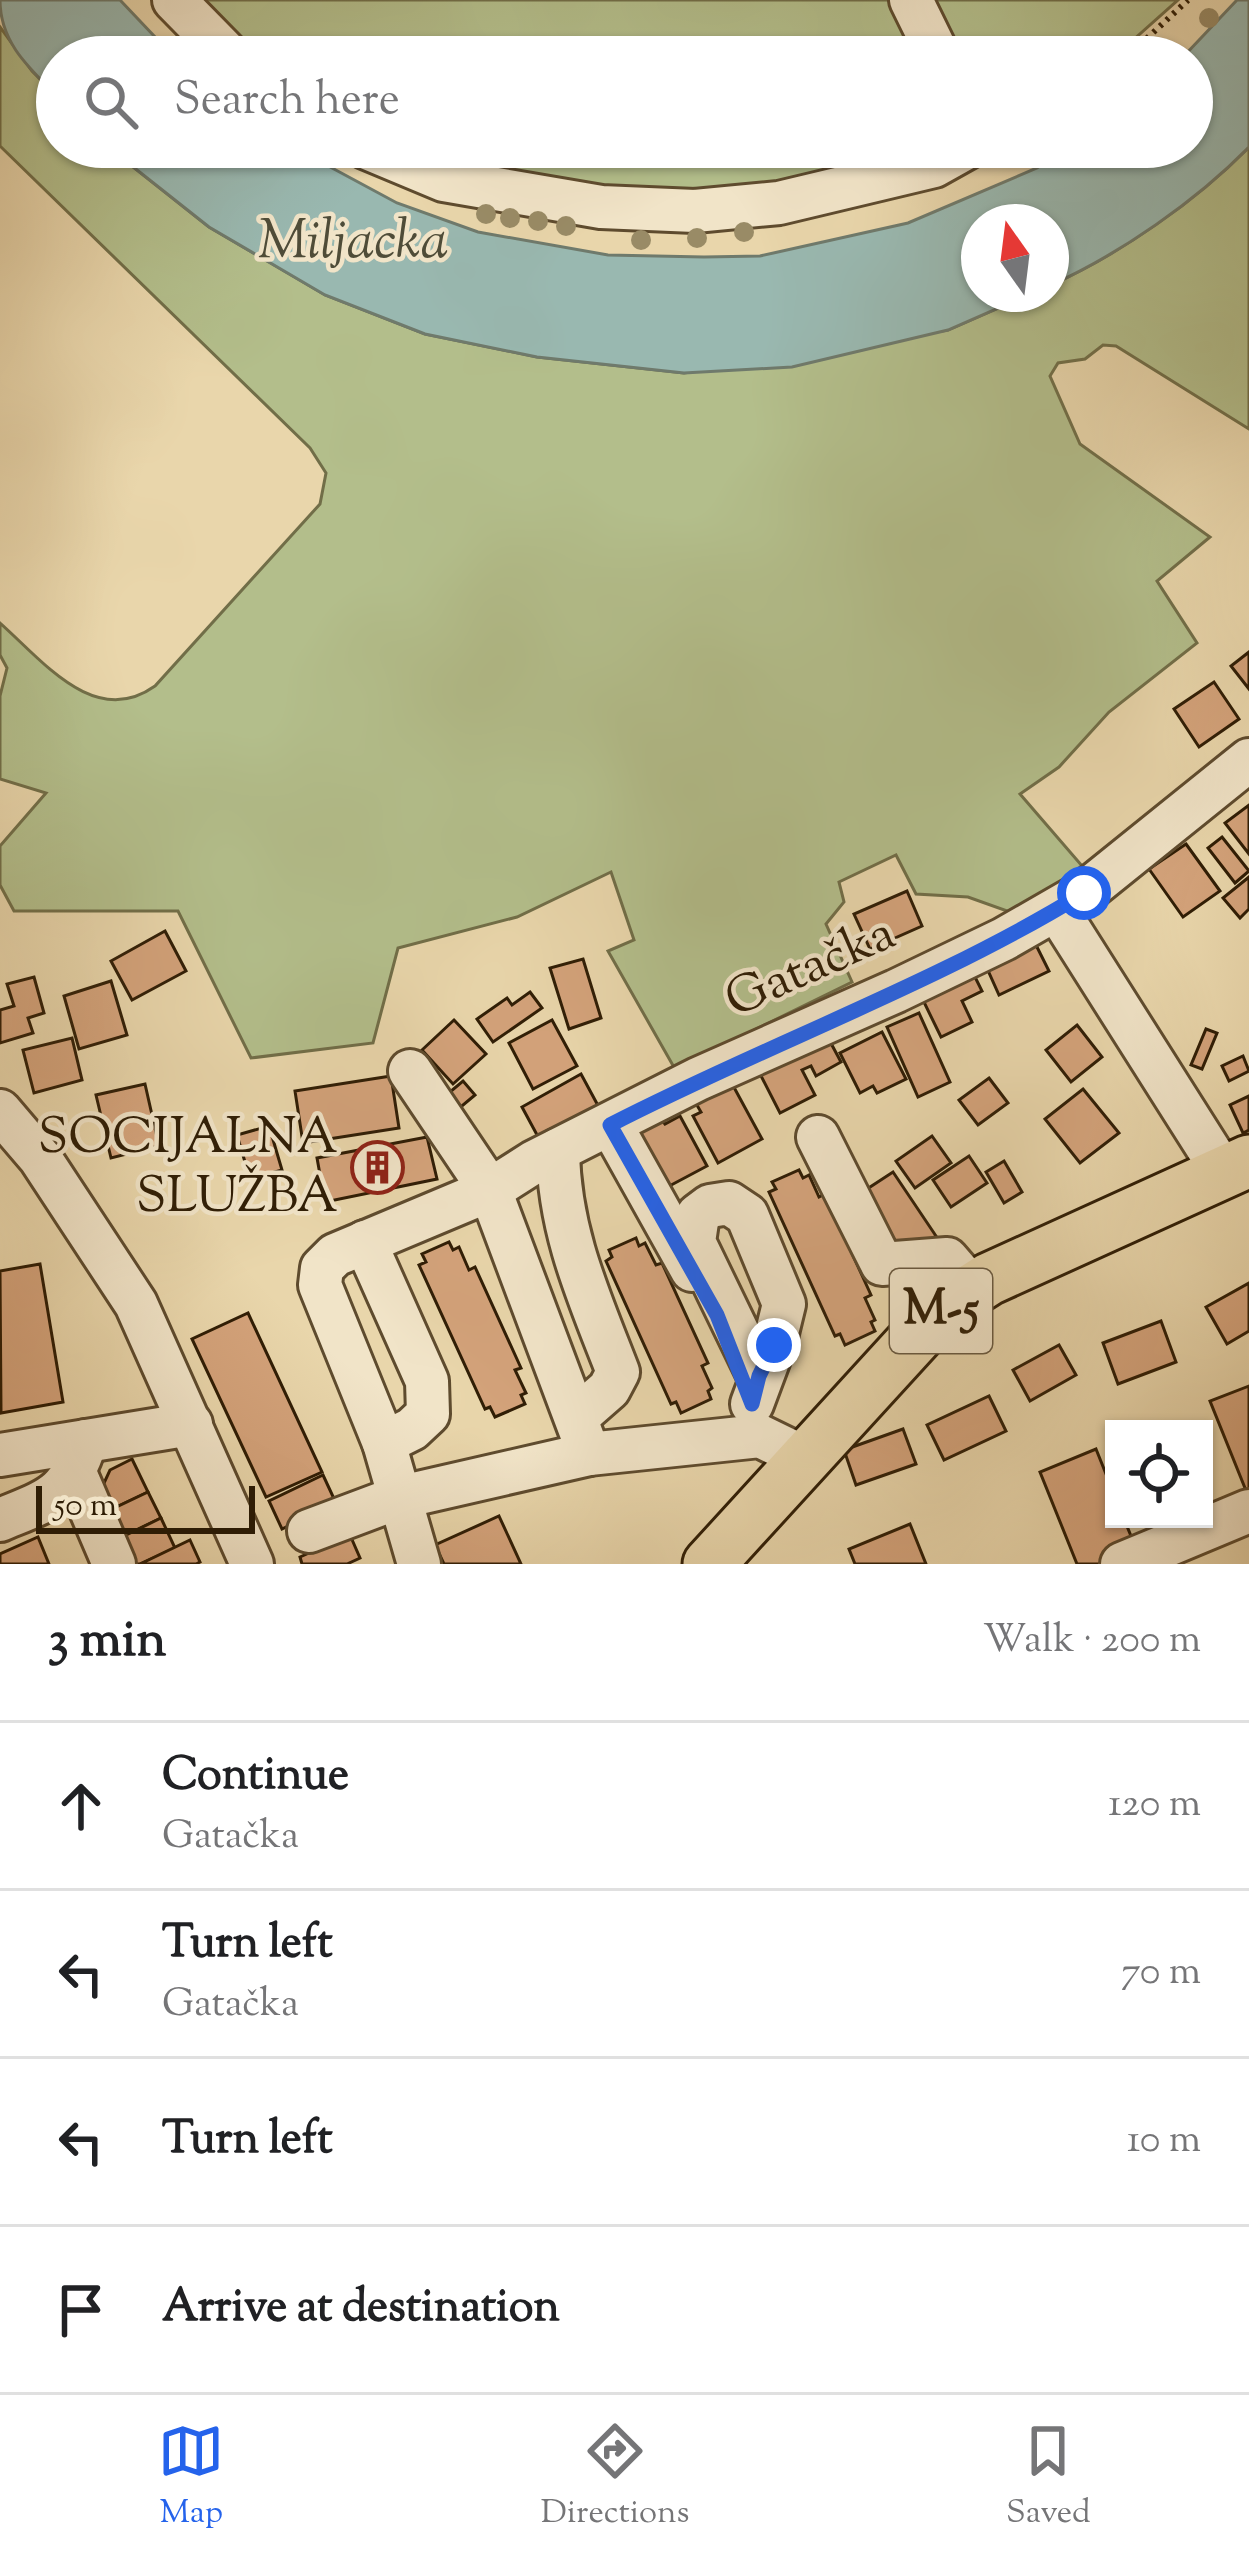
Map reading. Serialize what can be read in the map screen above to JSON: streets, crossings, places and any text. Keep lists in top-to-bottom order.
{
  "streets": {
    "main road": ["M-5"],
    "street": ["Gatačka"]
  },
  "water": ["Miljacka"],
  "places": {
    "building": ["SOCIJALNA SLUŽBA"]
  },
  "scale_bar": "50 m",
  "north": "top",
  "page": {
    "search": "Search here",
    "scale": "50 m",
    "heading": ["3 min", "Walk · 200 m"],
    "list": [
      ["Continue", "Gatačka", "120 m"],
      ["Turn left", "Gatačka", "70 m"],
      ["Turn left", "10 m"],
      "Arrive at destination"
    ],
    "nav": ["Map", "Directions", "Saved"]
  }
}
